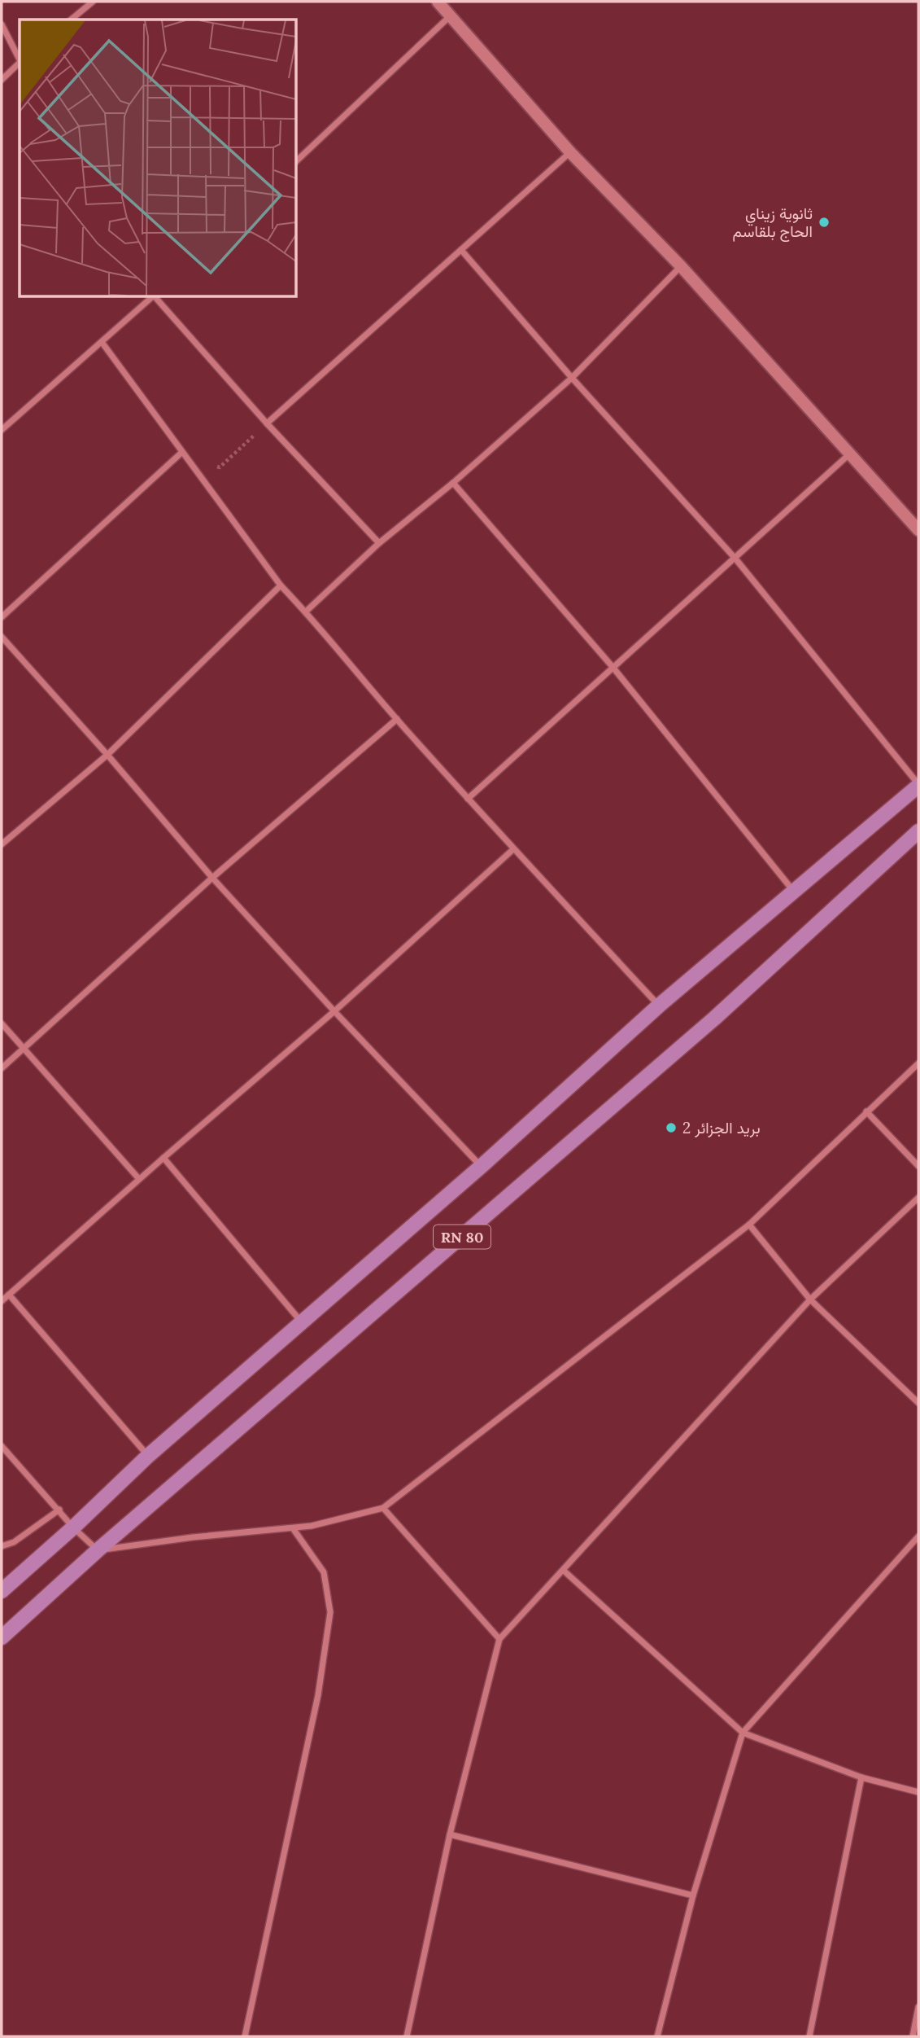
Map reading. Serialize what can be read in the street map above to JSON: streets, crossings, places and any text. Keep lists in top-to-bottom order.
{
  "streets": {
    "main road": ["RN 80"]
  },
  "places": ["ثانوية زيناي الحاج بلقاسم", "بريد الجزائر 2"]
}
